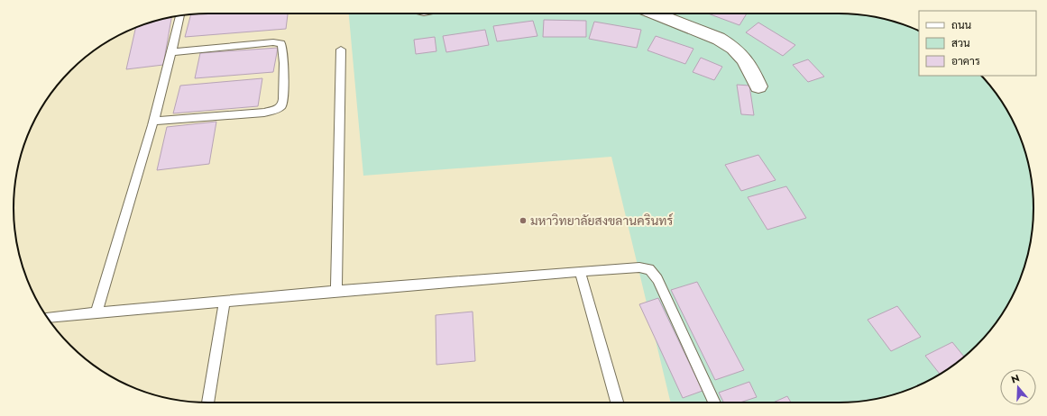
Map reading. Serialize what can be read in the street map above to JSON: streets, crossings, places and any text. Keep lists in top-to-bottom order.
{
  "places": ["มหาวิทยาลัยสงขลานครินทร์"],
  "legend": ["ถนน", "สวน", "อาคาร"],
  "north": "top"
}
